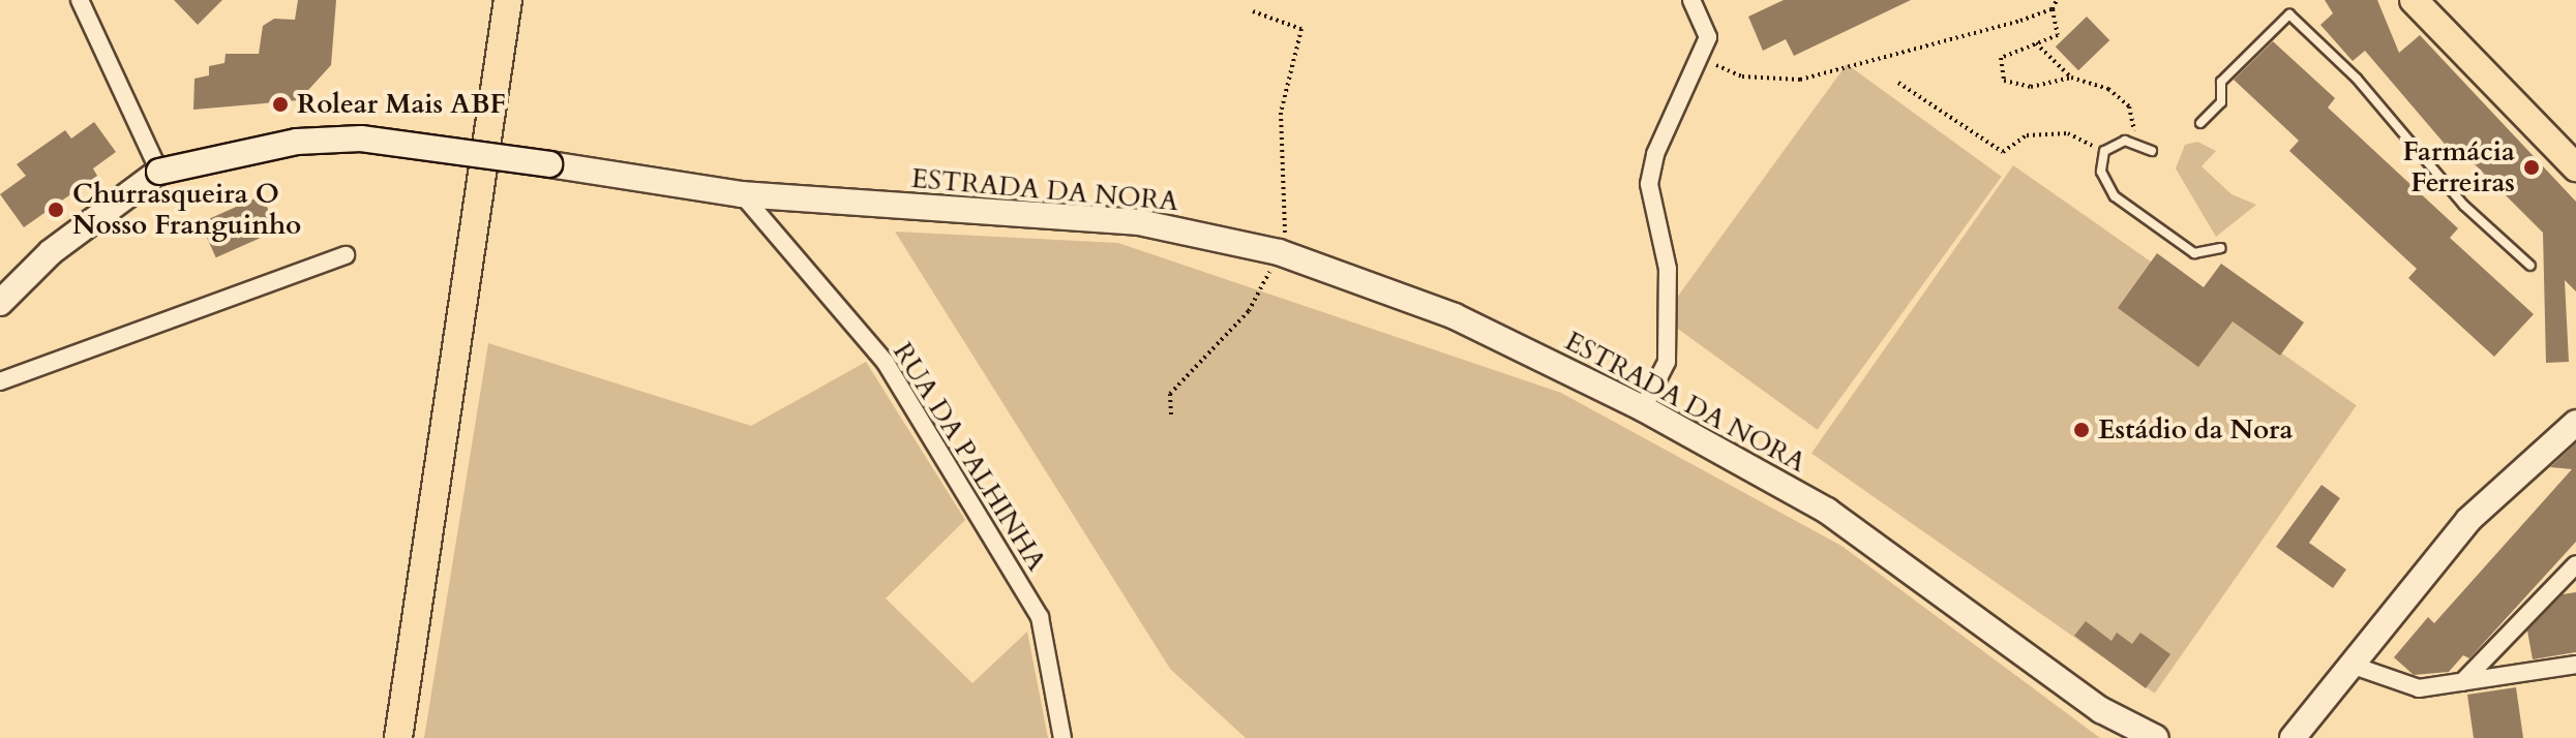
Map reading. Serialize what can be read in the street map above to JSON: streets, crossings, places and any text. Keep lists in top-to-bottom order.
{
  "streets": {
    "street": ["ESTRADA DA NORA", "RUA DA PALHINHA"]
  },
  "crossings": [
    ["ESTRADA DA NORA", "RUA DA PALHINHA"]
  ],
  "places": [
    "Rolear Mais ABF",
    "Farmácia Ferreiras",
    "Churrasqueira O Nosso Franguinho",
    "Estádio da Nora"
  ]
}
